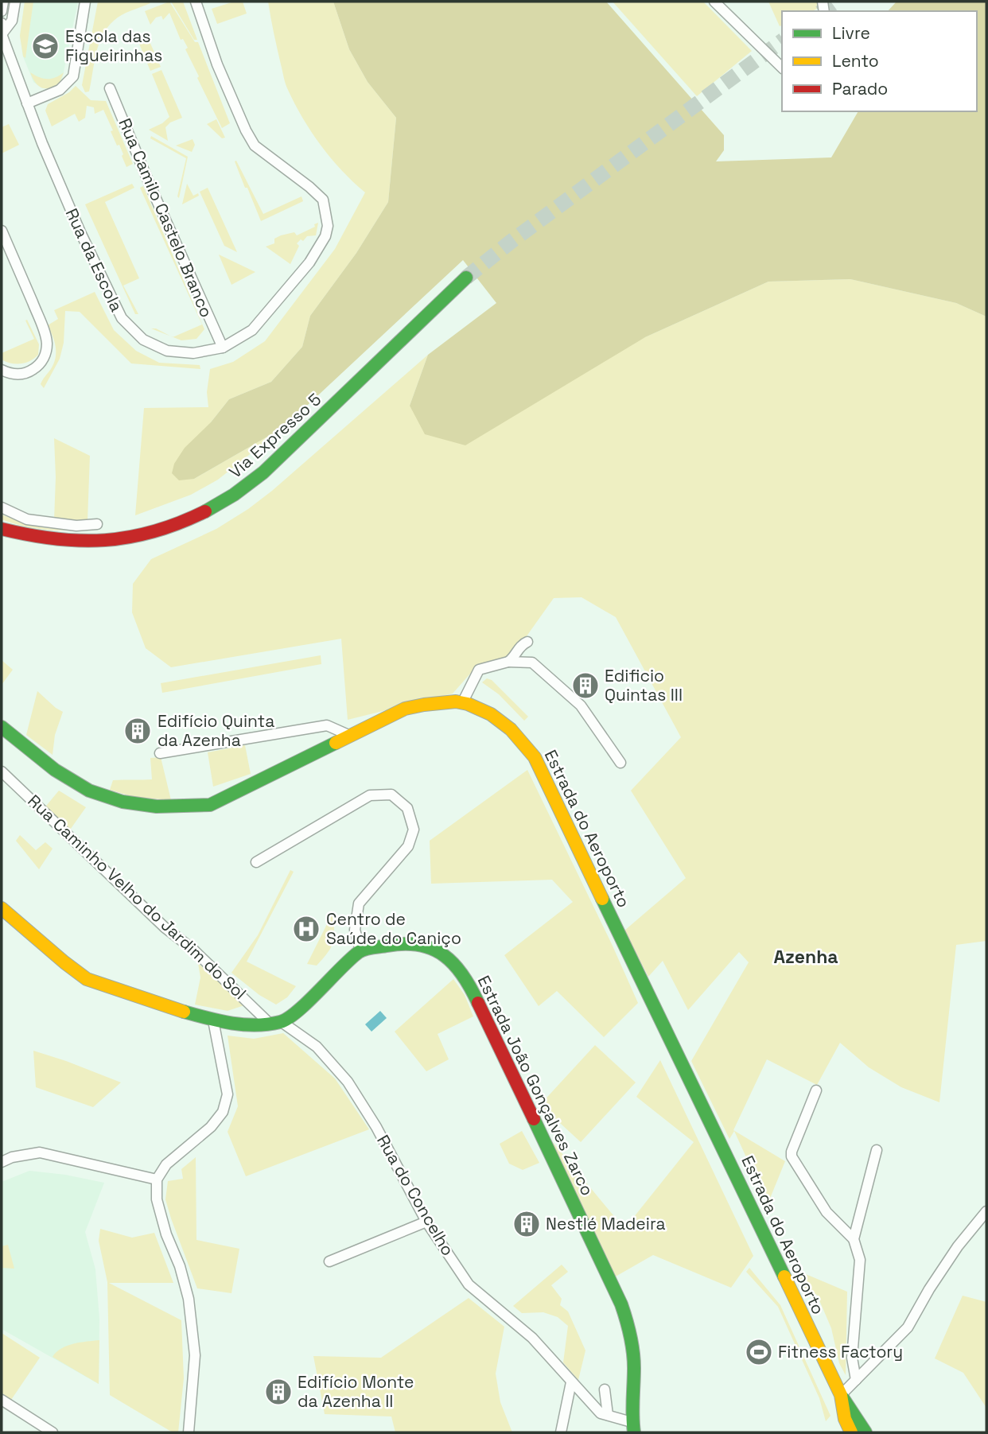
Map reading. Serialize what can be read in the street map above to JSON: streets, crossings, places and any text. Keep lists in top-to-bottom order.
{
  "streets": {
    "main road": ["Via Expresso 5", "Estrada do Aeroporto", "Estrada João Gonçalves Zarco"],
    "street": [
      "Rua Camilo Castelo Branco",
      "Rua da Escola",
      "Rua Caminho Velho do Jardim do Sol",
      "Rua do Concelho"
    ]
  },
  "crossings": [
    ["Rua Camilo Castelo Branco", "Rua da Escola"],
    ["Rua Caminho Velho do Jardim do Sol", "Rua do Concelho"],
    ["Estrada João Gonçalves Zarco", "Rua do Concelho"]
  ],
  "districts": ["Azenha"],
  "places": {
    "school or university": ["Escola das Figueirinhas"],
    "building": [
      "Edificio Quintas III",
      "Edifício Quinta da Azenha",
      "Nestlé Madeira",
      "Edifício Monte da Azenha II"
    ],
    "hospital": ["Centro de Saúde do Caniço"],
    "sports": ["Fitness Factory"]
  },
  "legend": ["Livre", "Lento", "Parado"]
}
